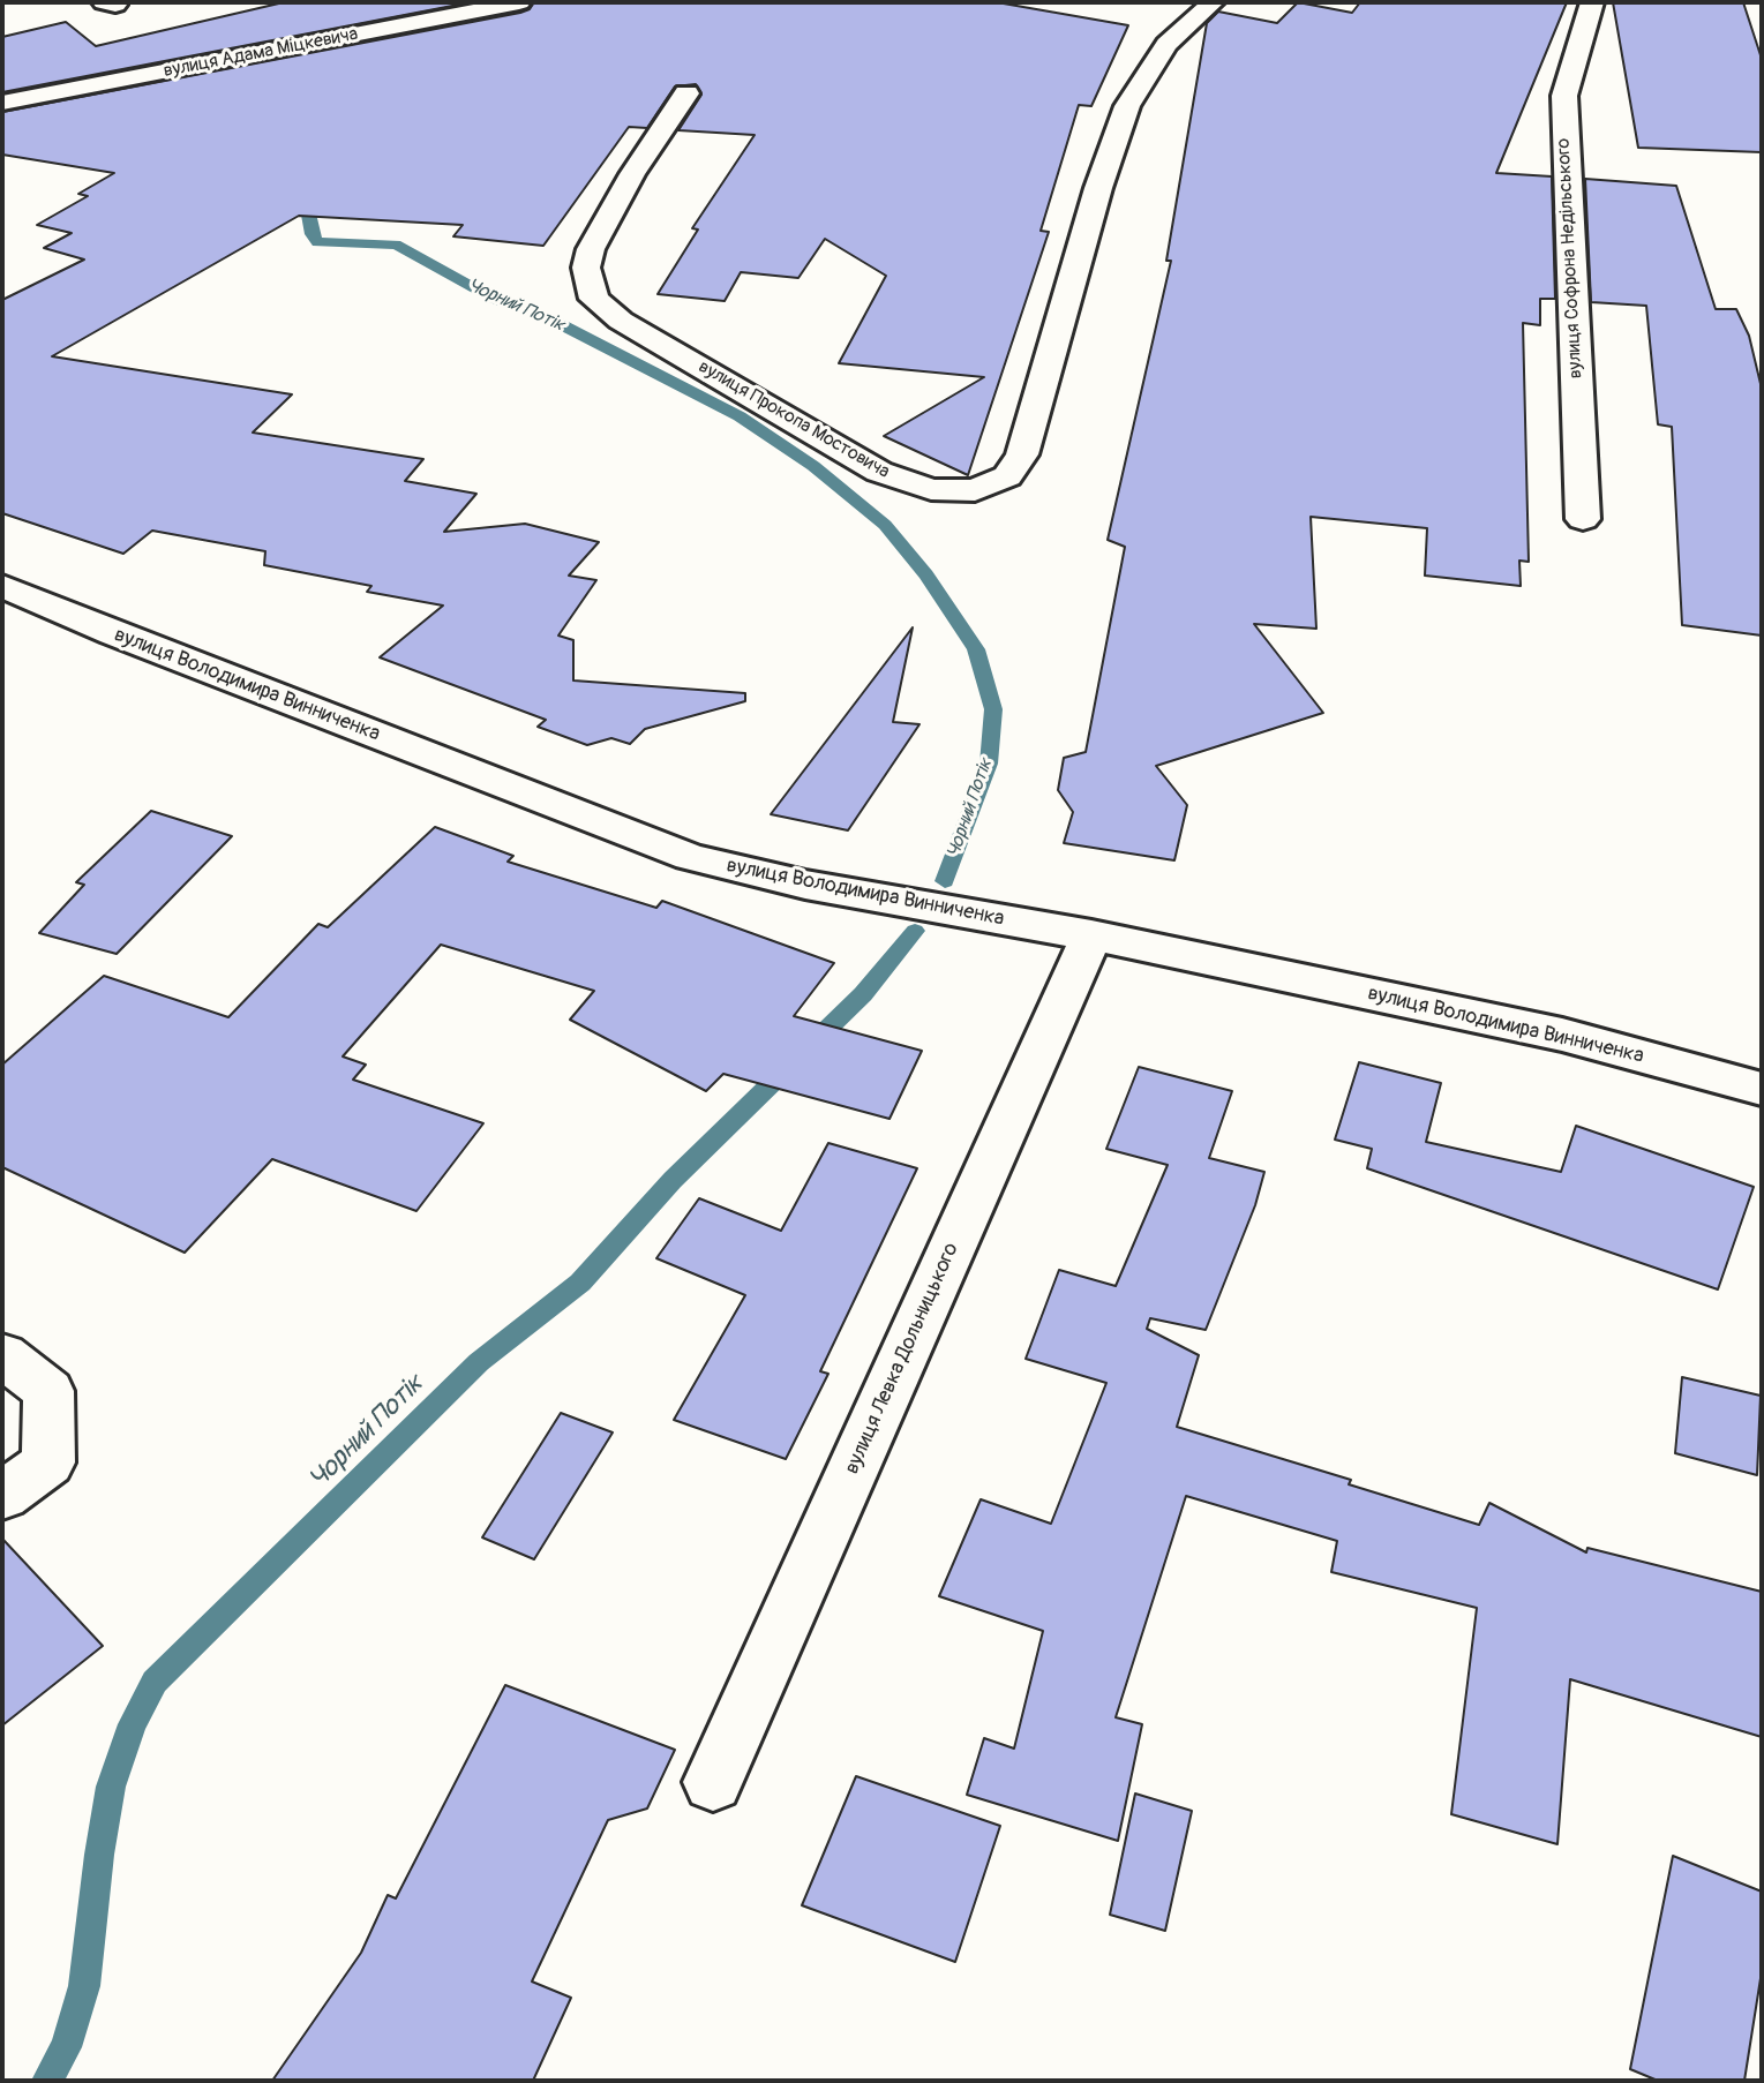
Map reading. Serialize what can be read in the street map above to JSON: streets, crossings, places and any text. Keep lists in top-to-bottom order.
{
  "streets": {
    "street": [
      "вулиця Адама Міцкевича",
      "вулиця Софрона Недільського",
      "вулиця Прокопа Мостовича",
      "вулиця Володимира Винниченка",
      "вулиця Левка Дольницького"
    ]
  },
  "crossings": [
    ["вулиця Володимира Винниченка", "вулиця Левка Дольницького"]
  ],
  "water": ["Чорний Потік"]
}
